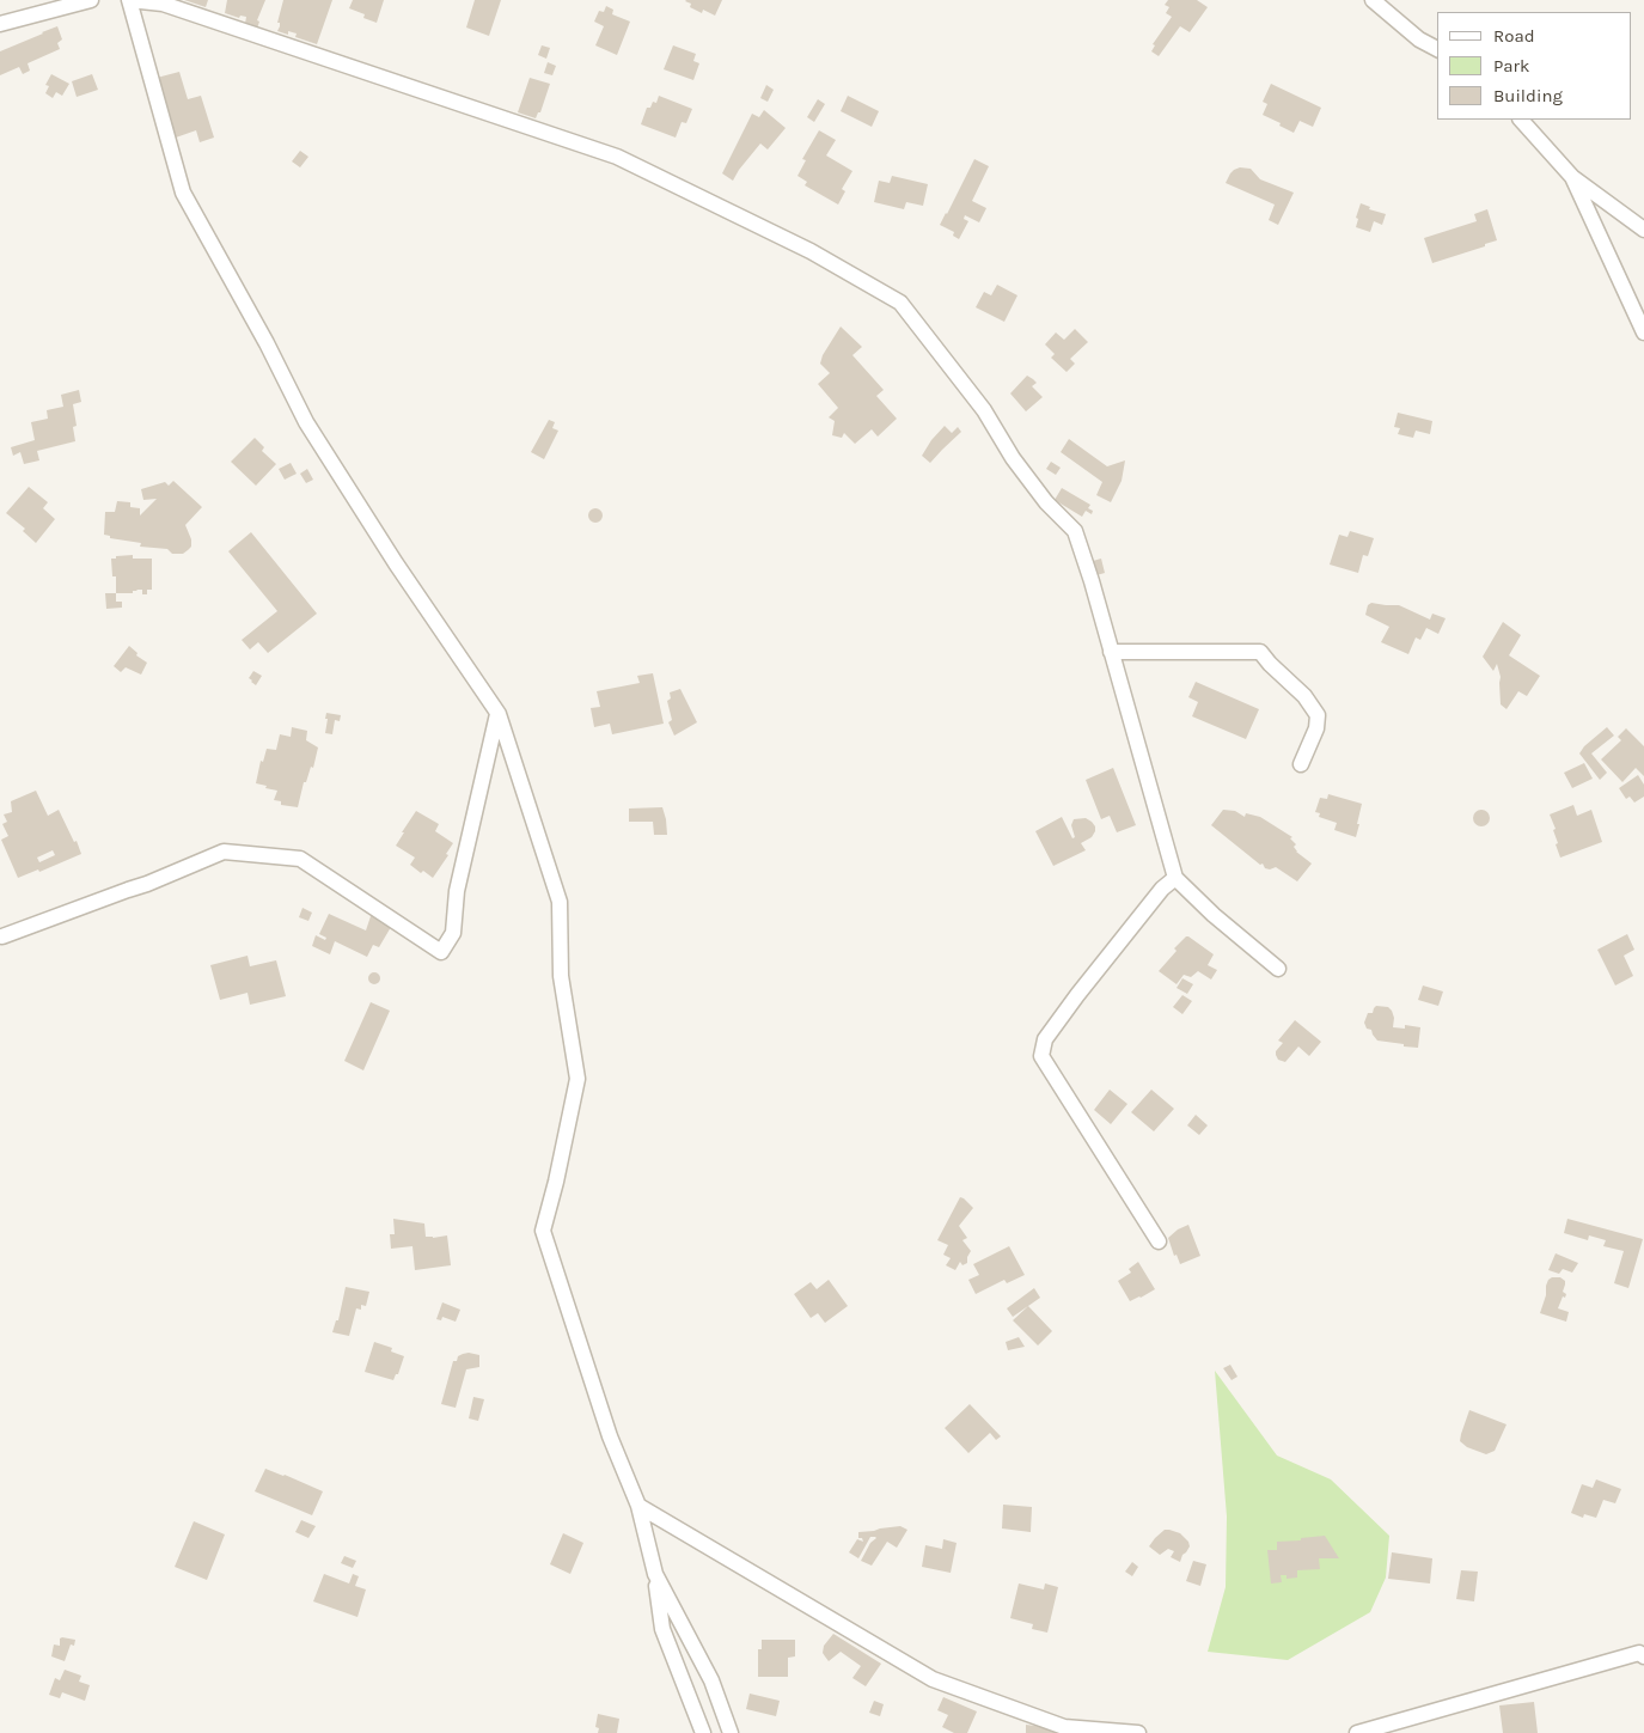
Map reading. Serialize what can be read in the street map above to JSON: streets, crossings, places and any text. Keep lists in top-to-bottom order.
{
  "legend": ["Road", "Park", "Building"]
}
